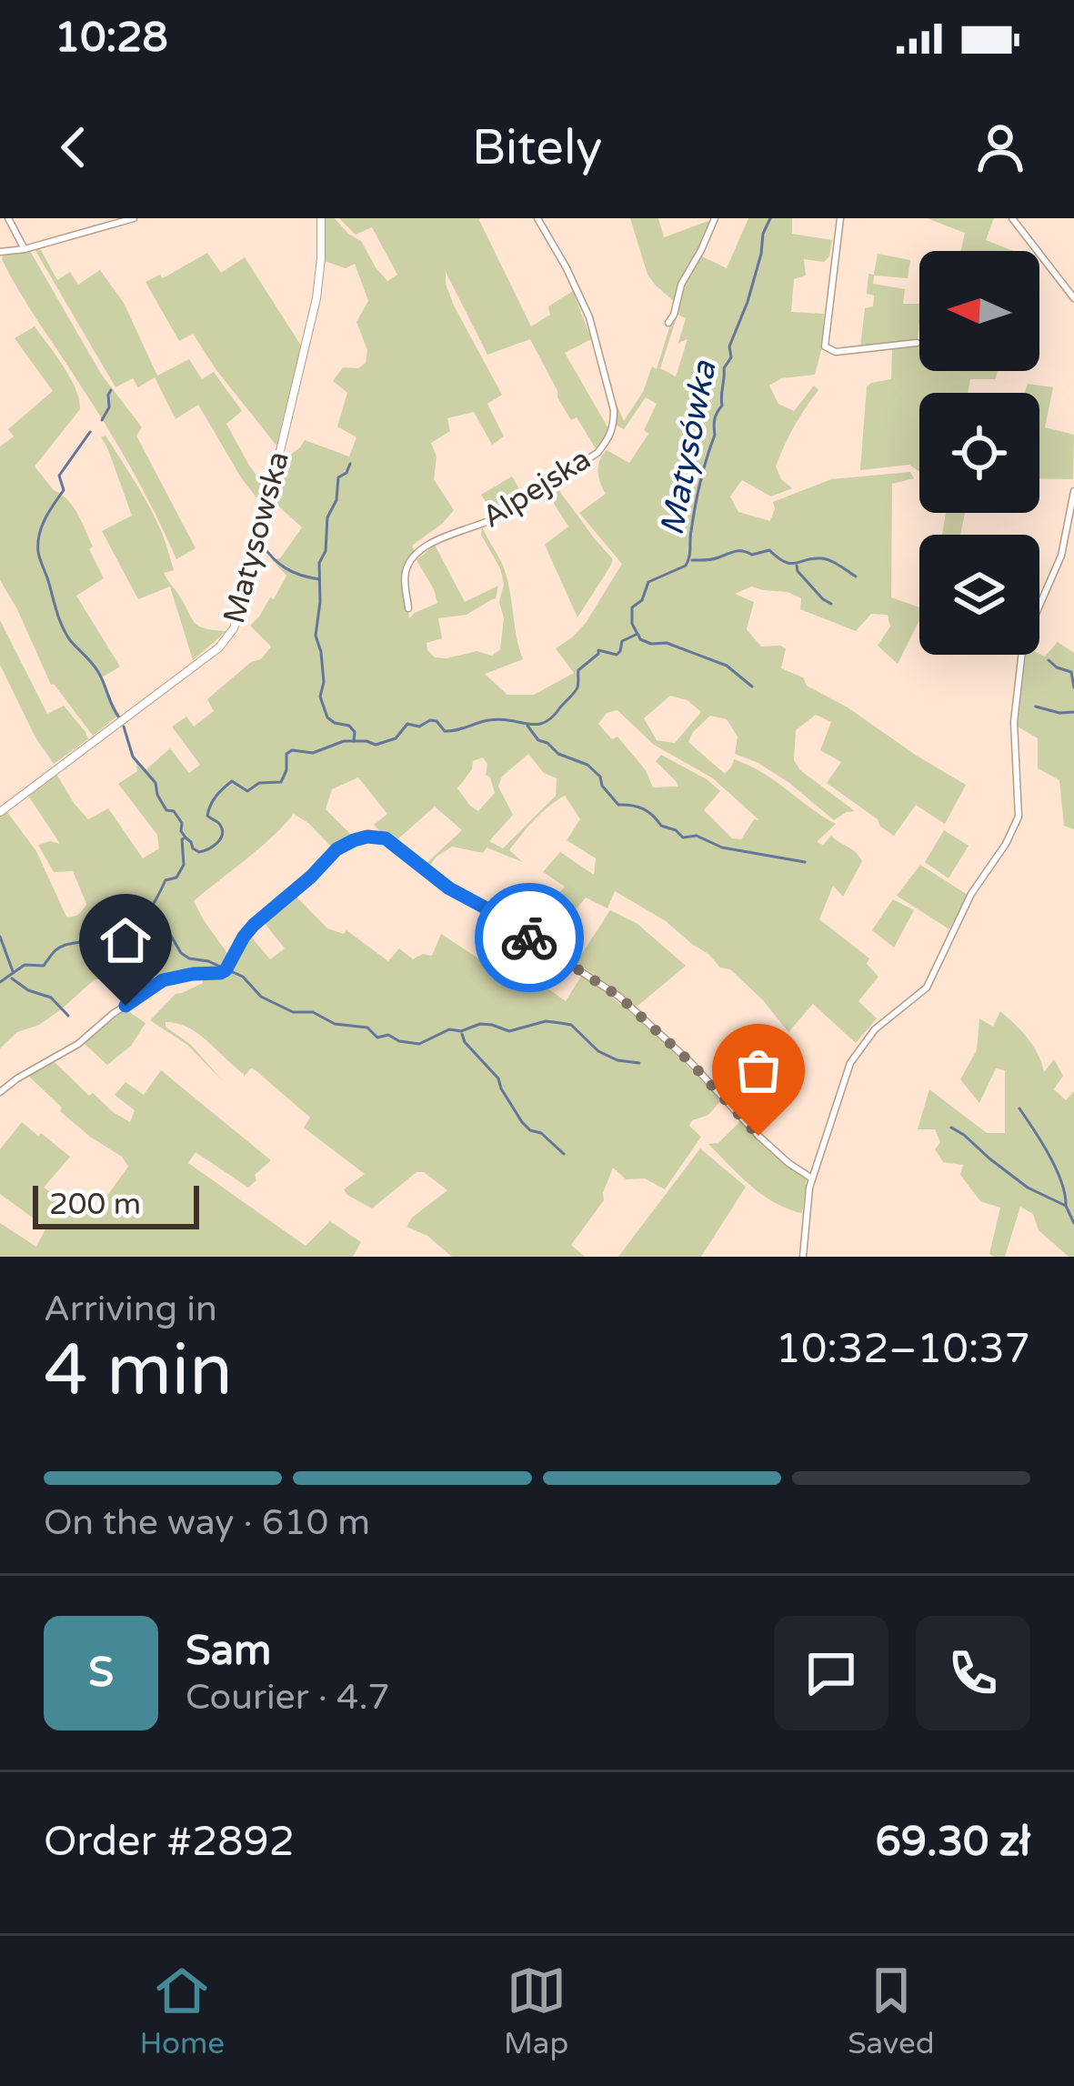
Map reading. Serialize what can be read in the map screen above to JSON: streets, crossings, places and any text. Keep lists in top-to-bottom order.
{
  "streets": {
    "street": ["Alpejska", "Matysowska"]
  },
  "water": ["Matysówka"],
  "scale_bar": "200 m",
  "north": "left",
  "page": {
    "status": "10:28",
    "header": "Bitely",
    "scale": "200 m",
    "heading": ["4 min", "Arriving in", "10:32–10:37"],
    "panel": [
      "Sam",
      "Courier · 4.7",
      "Order #2892",
      "69.30 zł"
    ],
    "bar": "On the way · 610 m",
    "round": "S",
    "tabs": ["Home", "Map", "Saved"]
  }
}
